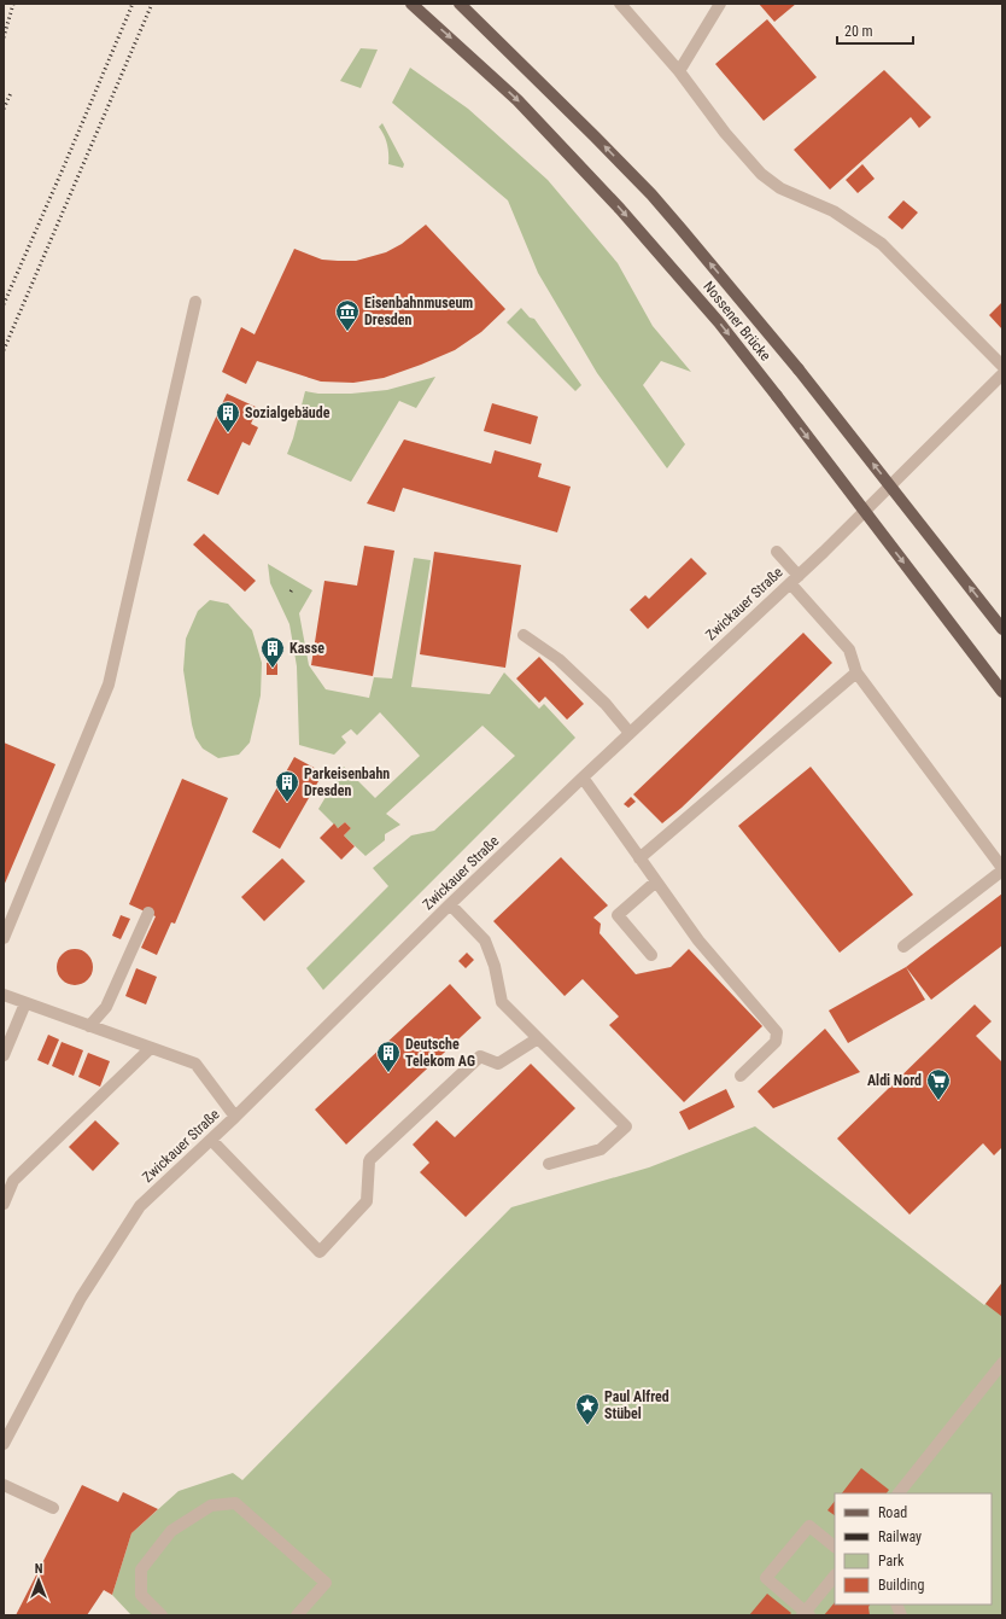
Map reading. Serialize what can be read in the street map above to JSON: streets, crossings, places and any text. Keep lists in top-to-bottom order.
{
  "streets": {
    "main road": ["Nossener Brücke"],
    "street": ["Zwickauer Straße"]
  },
  "places": {
    "museum": ["Eisenbahnmuseum Dresden"],
    "building": [
      "Sozialgebäude",
      "Kasse",
      "Parkeisenbahn Dresden",
      "Deutsche Telekom AG"
    ],
    "supermarket": ["Aldi Nord"],
    "place": ["Paul Alfred Stübel"]
  },
  "legend": [
    "Road",
    "Railway",
    "Park",
    "Building"
  ],
  "scale_bar": "20 m",
  "north": "top"
}
